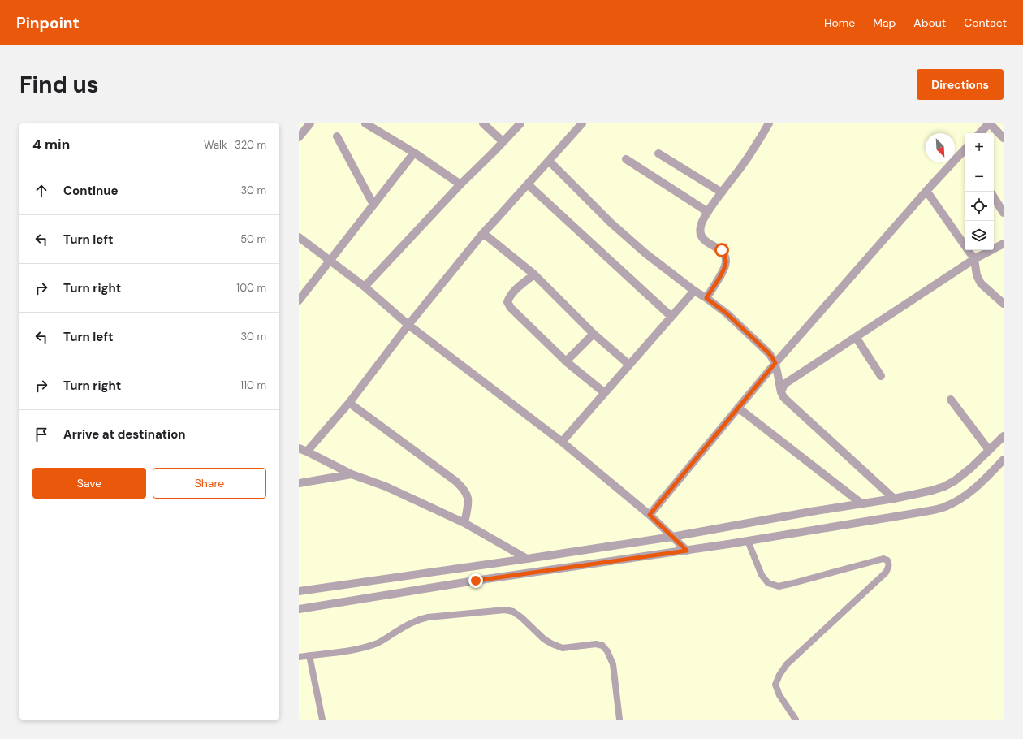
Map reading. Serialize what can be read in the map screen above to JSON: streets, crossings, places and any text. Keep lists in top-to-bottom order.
{
  "north": "bottom right",
  "page": {
    "header": "Pinpoint",
    "nav": [
      "Home",
      "Map",
      "About",
      "Contact"
    ],
    "buttons": [
      "Directions",
      ["Save", "Share"]
    ],
    "title": "Find us",
    "heading": ["4 min", "Walk · 320 m"],
    "map_buttons": ["+", "−"],
    "list": [
      ["Continue", "30 m"],
      ["Turn left", "50 m"],
      ["Turn right", "100 m"],
      ["Turn left", "30 m"],
      ["Turn right", "110 m"],
      "Arrive at destination"
    ]
  }
}
